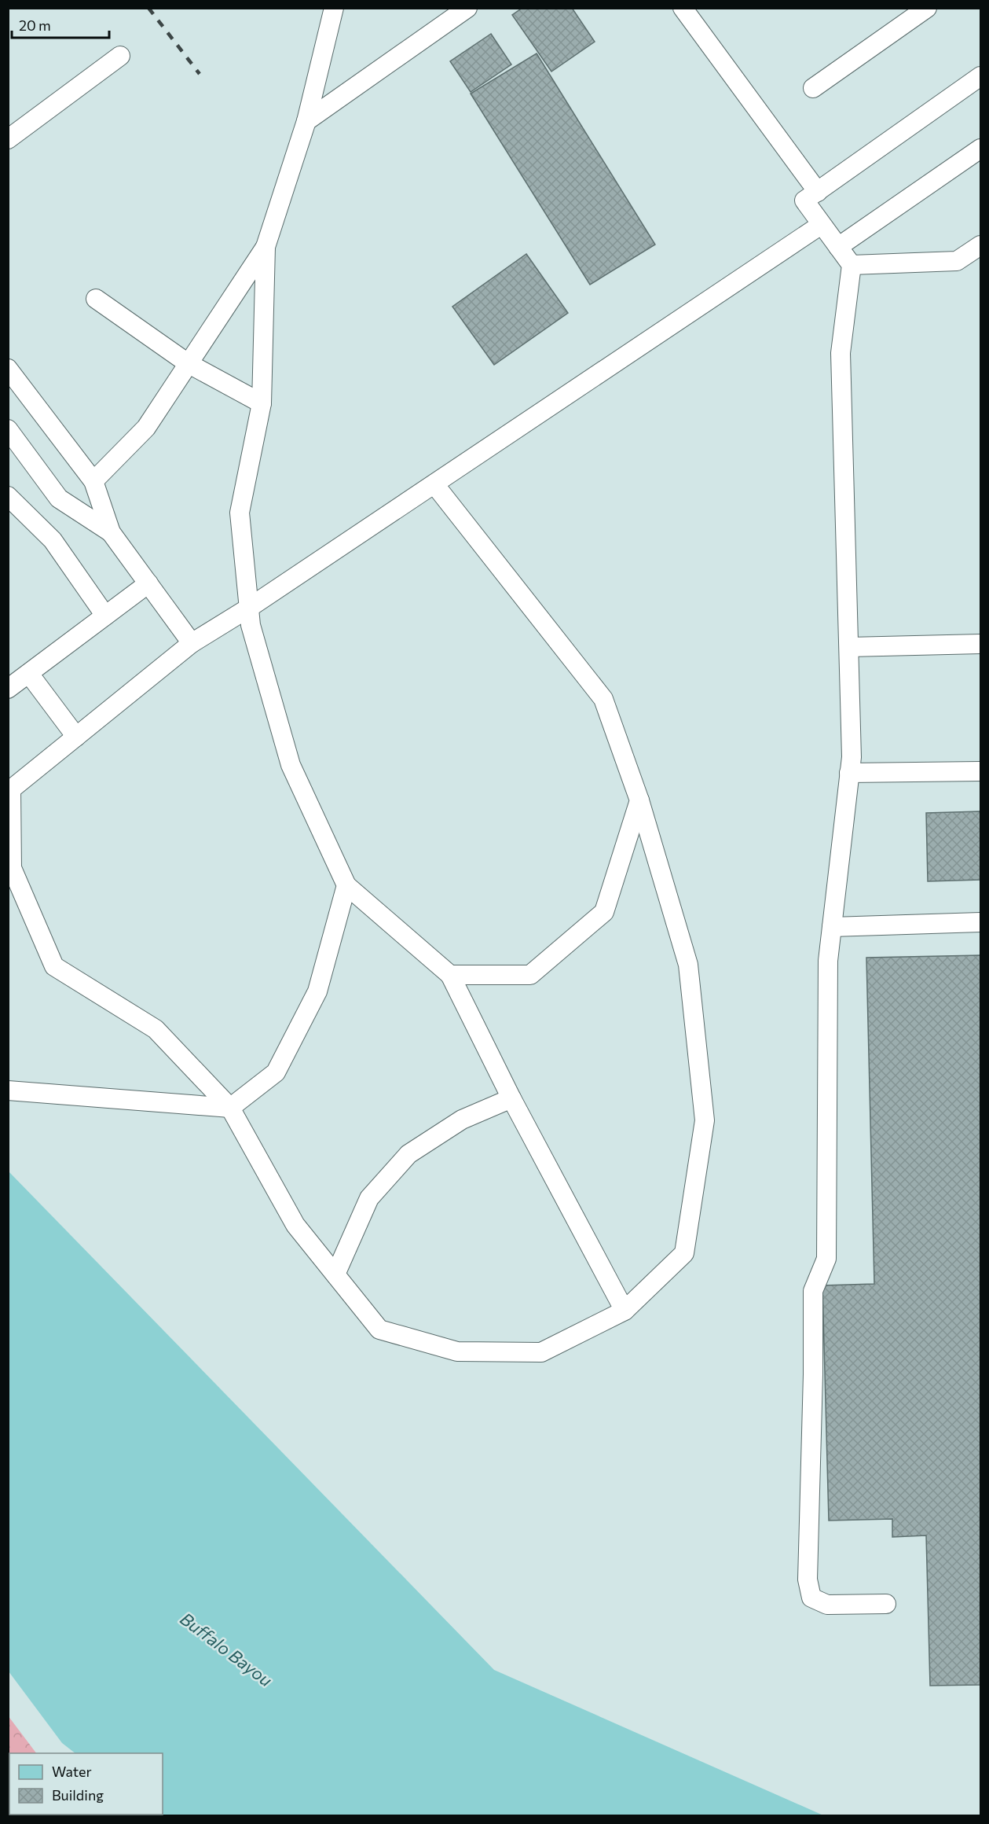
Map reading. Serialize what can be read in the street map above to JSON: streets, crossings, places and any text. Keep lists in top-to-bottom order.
{
  "water": ["Buffalo Bayou"],
  "legend": ["Water", "Building"],
  "scale_bar": "20 m"
}
